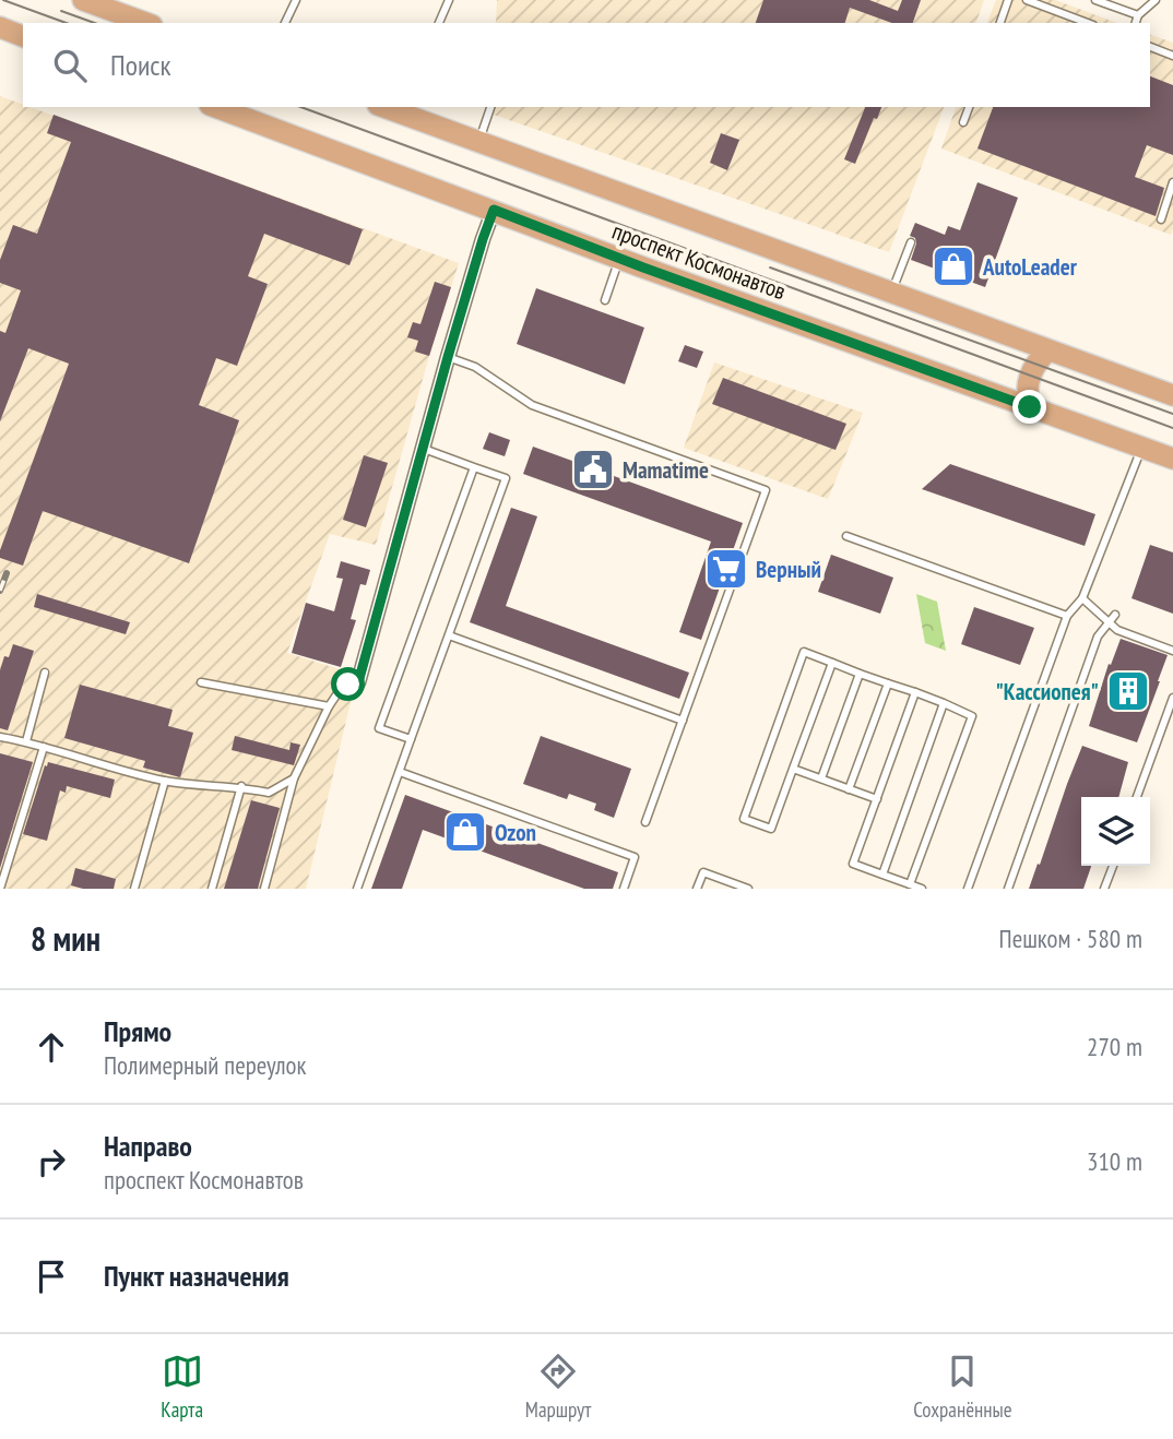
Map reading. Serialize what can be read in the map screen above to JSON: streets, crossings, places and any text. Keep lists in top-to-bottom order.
{
  "streets": {
    "main road": ["проспект Космонавтов"]
  },
  "places": {
    "shop": ["AutoLeader", "Ozon"],
    "public building": ["Mamatime"],
    "supermarket": ["Верный"],
    "building": ["\"Кассиопея\""]
  },
  "page": {
    "search": "Поиск",
    "heading": ["8 мин", "Пешком · 580 m"],
    "list": [
      ["Прямо", "Полимерный переулок", "270 m"],
      ["Направо", "проспект Космонавтов", "310 m"],
      "Пункт назначения"
    ],
    "nav": ["Карта", "Маршрут", "Сохранённые"]
  }
}
